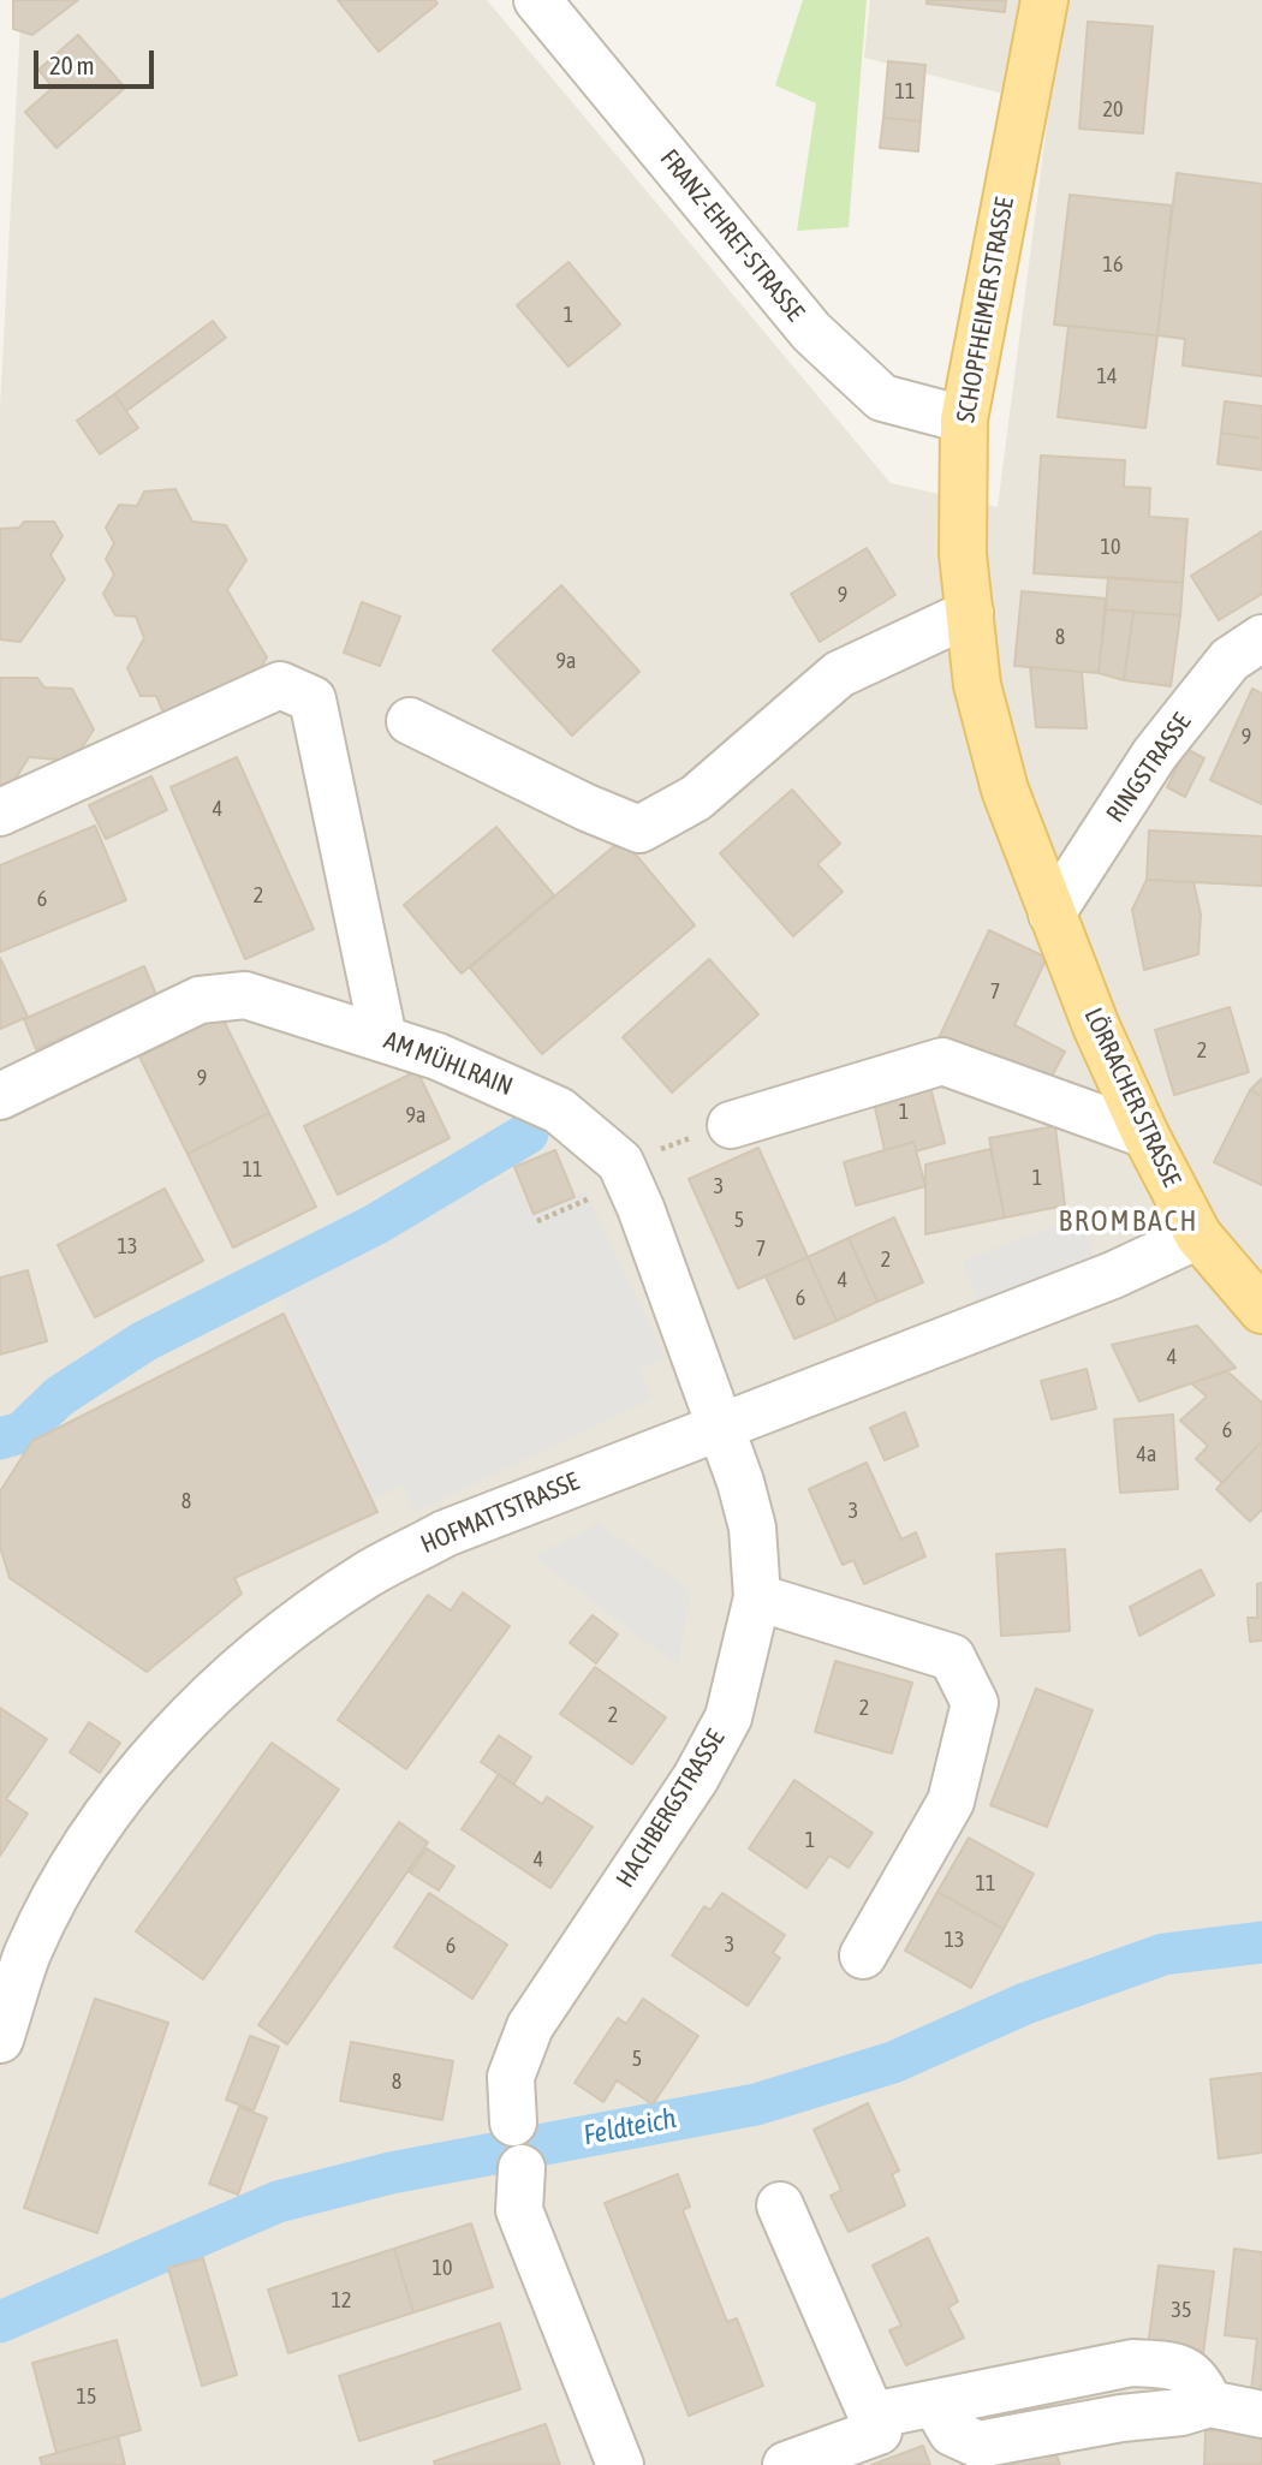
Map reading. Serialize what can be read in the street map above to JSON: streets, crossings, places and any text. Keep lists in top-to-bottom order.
{
  "streets": {
    "main road": ["SCHOPFHEIMER STRASSE", "LÖRRACHER STRASSE"],
    "street": [
      "FRANZ-EHRET-STRASSE",
      "RINGSTRASSE",
      "AM MÜHLRAIN",
      "HOFMATTSTRASSE",
      "HACHBERGSTRASSE"
    ]
  },
  "crossings": [
    ["FRANZ-EHRET-STRASSE", "SCHOPFHEIMER STRASSE"],
    ["SCHOPFHEIMER STRASSE", "RINGSTRASSE"],
    ["SCHOPFHEIMER STRASSE", "LÖRRACHER STRASSE"],
    ["RINGSTRASSE", "LÖRRACHER STRASSE"],
    ["AM MÜHLRAIN", "HOFMATTSTRASSE"],
    ["AM MÜHLRAIN", "HACHBERGSTRASSE"],
    ["LÖRRACHER STRASSE", "HOFMATTSTRASSE"],
    ["HOFMATTSTRASSE", "HACHBERGSTRASSE"]
  ],
  "districts": ["BROMBACH"],
  "water": ["Feldteich"],
  "house_numbers": [
    "11",
    "20",
    "16",
    "1",
    "14",
    "10",
    "9",
    "8",
    "9a",
    "9",
    "4",
    "2",
    "6",
    "7",
    "2",
    "9",
    "1",
    "9a",
    "11",
    "1",
    "3",
    "5",
    "13",
    "7",
    "2",
    "4",
    "6",
    "4",
    "6",
    "4a",
    "8",
    "3",
    "2",
    "2",
    "1",
    "4",
    "11",
    "13",
    "3",
    "6",
    "5",
    "8",
    "10",
    "12",
    "35",
    "15"
  ],
  "scale_bar": "20 m"
}
